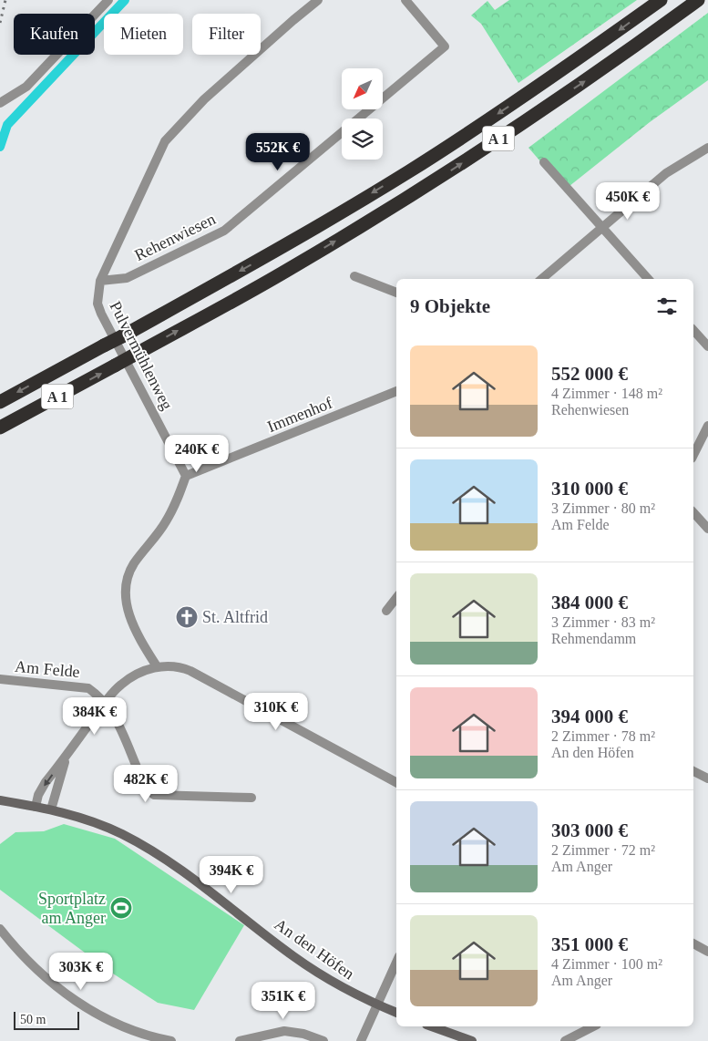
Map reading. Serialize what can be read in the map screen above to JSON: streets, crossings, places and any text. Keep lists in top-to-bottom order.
{
  "streets": {
    "highway": ["A 1"],
    "street": [
      "Rehenwiesen",
      "Pulvermühlenweg",
      "Immenhof",
      "Am Felde",
      "An den Höfen"
    ]
  },
  "crossings": [
    ["Rehenwiesen", "Pulvermühlenweg"],
    ["Pulvermühlenweg", "Immenhof"]
  ],
  "places": {
    "church": ["St. Altfrid"],
    "sports": ["Sportplatz am Anger"]
  },
  "scale_bar": "50 m",
  "north": "bottom left",
  "page": {
    "chip": ["Kaufen", "Mieten", "Filter"],
    "price": [
      "552K €",
      "450K €",
      "240K €",
      "310K €",
      "384K €",
      "482K €",
      "394K €",
      "303K €",
      "351K €"
    ],
    "heading": "9 Objekte",
    "list": [
      {
        "name": "552 000 €",
        "note": "4 Zimmer · 148 m² · Rehenwiesen"
      },
      {
        "name": "310 000 €",
        "note": "3 Zimmer · 80 m² · Am Felde"
      },
      {
        "name": "384 000 €",
        "note": "3 Zimmer · 83 m² · Rehmendamm"
      },
      {
        "name": "394 000 €",
        "note": "2 Zimmer · 78 m² · An den Höfen"
      },
      {
        "name": "303 000 €",
        "note": "2 Zimmer · 72 m² · Am Anger"
      },
      {
        "name": "351 000 €",
        "note": "4 Zimmer · 100 m² · Am Anger"
      }
    ],
    "scale": "50 m"
  }
}
